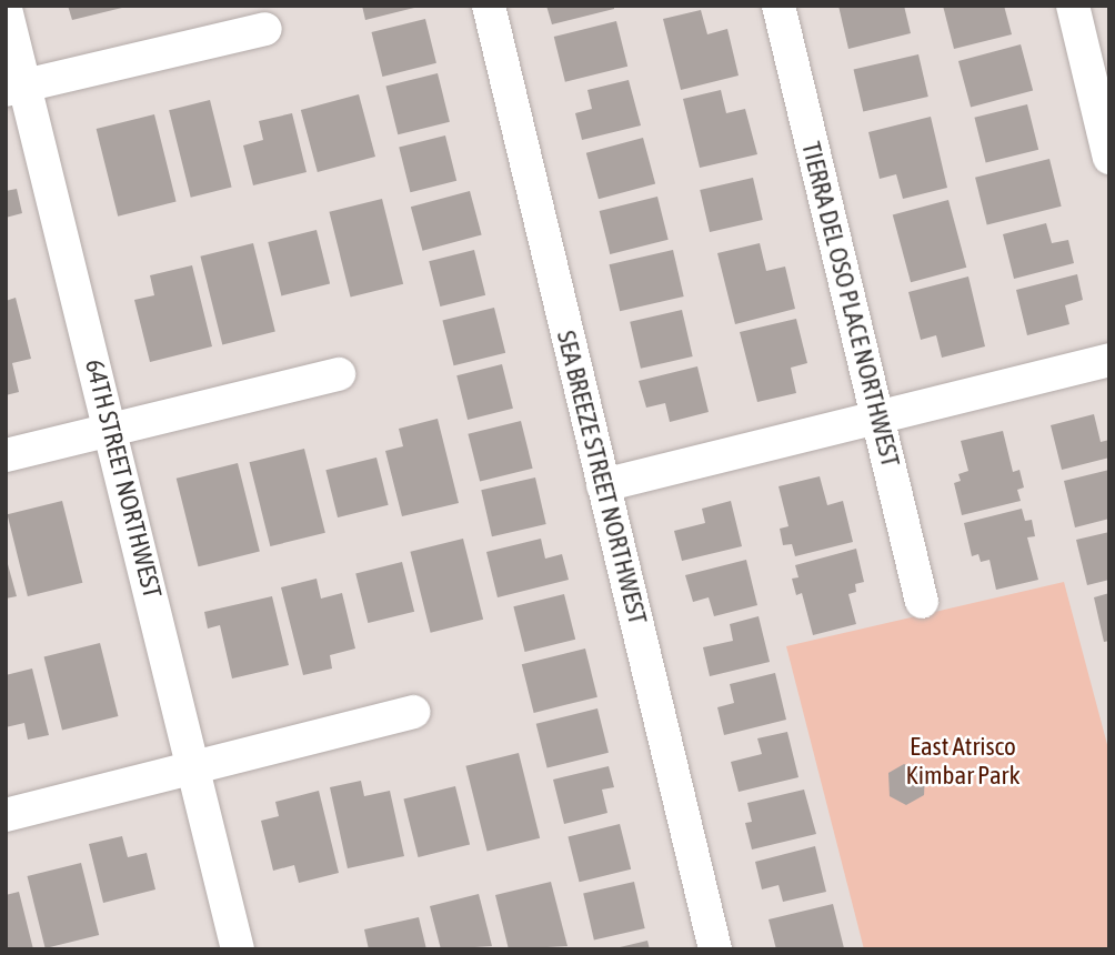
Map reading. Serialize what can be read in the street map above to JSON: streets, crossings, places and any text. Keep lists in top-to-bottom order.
{
  "streets": {
    "street": ["TIERRA DEL OSO PLACE NORTHWEST", "SEA BREEZE STREET NORTHWEST", "64TH STREET NORTHWEST"]
  },
  "parks": ["East Atrisco Kimbar Park"]
}
